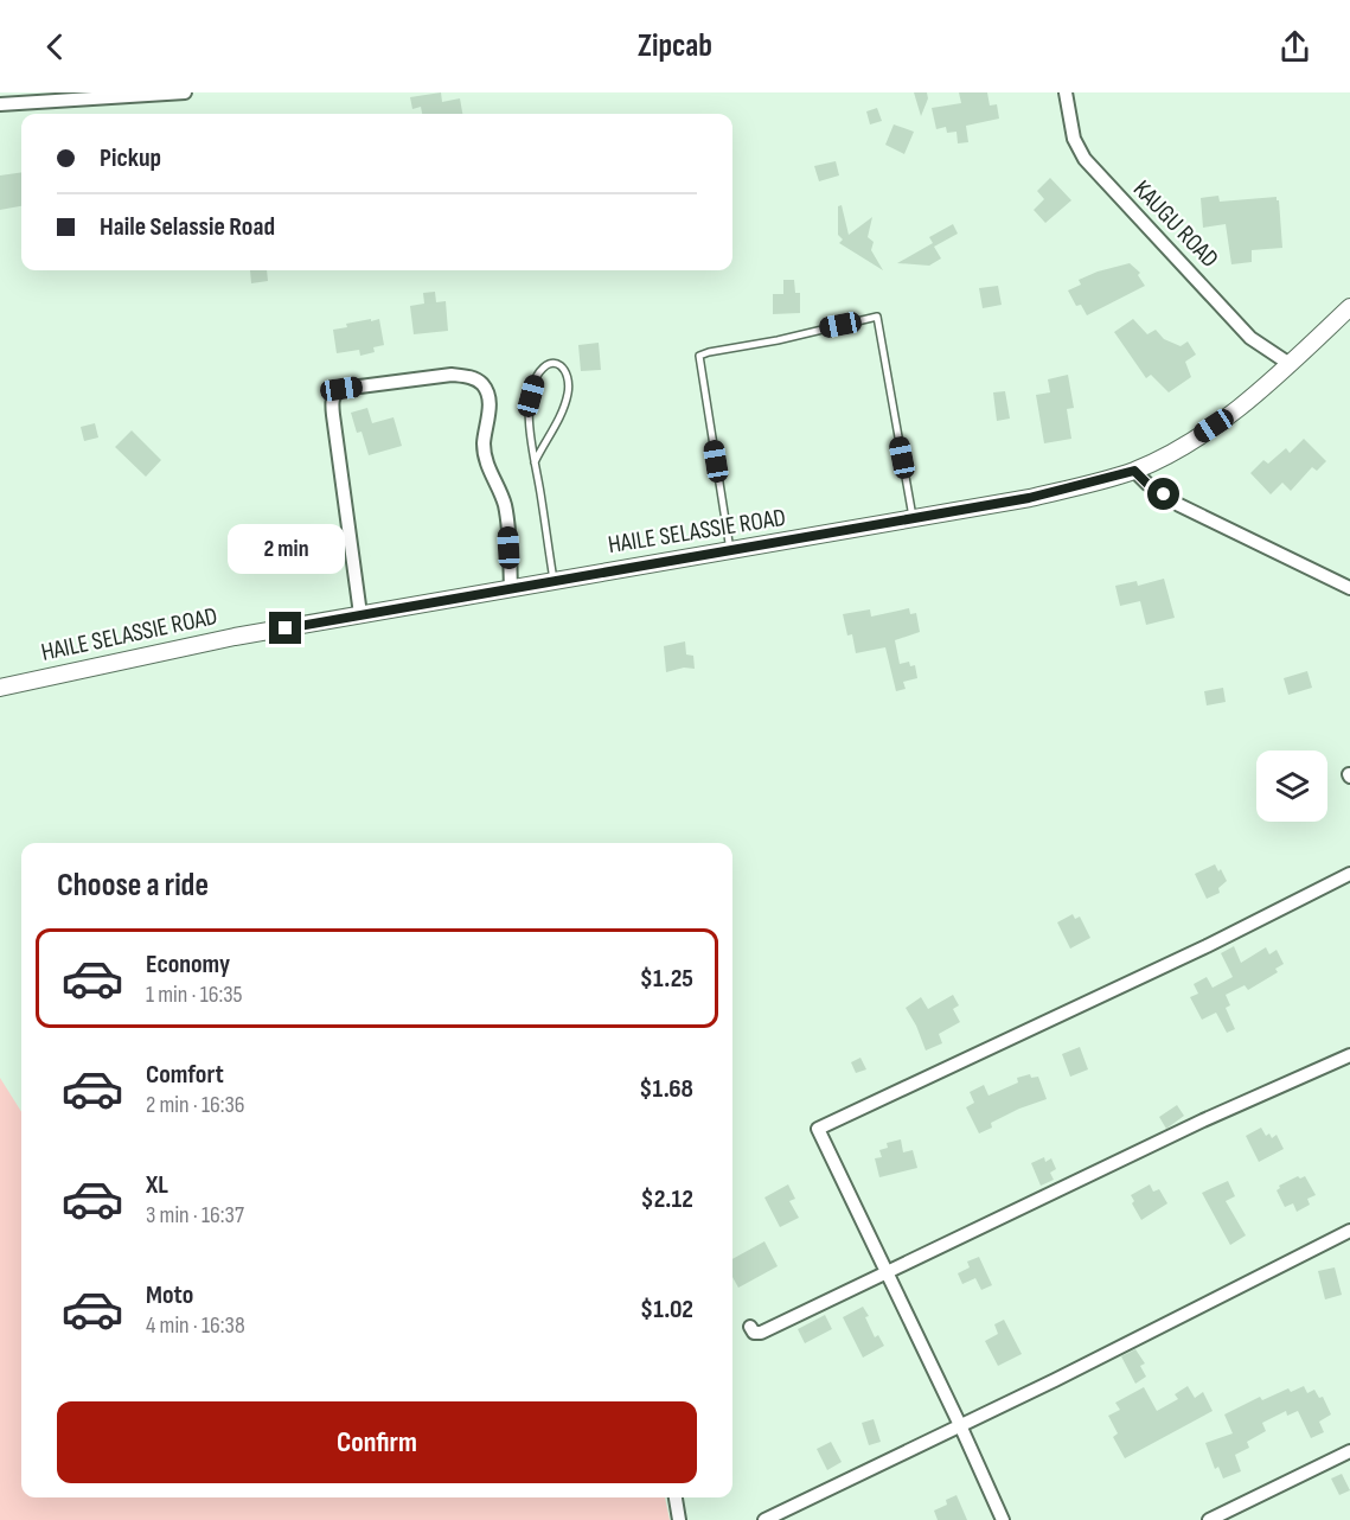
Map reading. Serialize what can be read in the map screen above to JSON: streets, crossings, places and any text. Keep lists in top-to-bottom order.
{
  "streets": {
    "street": ["KAUGU ROAD", "HAILE SELASSIE ROAD"]
  },
  "crossings": [
    ["KAUGU ROAD", "HAILE SELASSIE ROAD"]
  ],
  "page": {
    "header": "Zipcab",
    "banner": ["Pickup", "Haile Selassie Road"],
    "bubble": "2 min",
    "heading": "Choose a ride",
    "list": [
      {
        "name": "Economy",
        "note": "1 min · 16:35",
        "value": "$1.25"
      },
      {
        "name": "Comfort",
        "note": "2 min · 16:36",
        "value": "$1.68"
      },
      {
        "name": "XL",
        "note": "3 min · 16:37",
        "value": "$2.12"
      },
      {
        "name": "Moto",
        "note": "4 min · 16:38",
        "value": "$1.02"
      }
    ],
    "buttons": "Confirm"
  }
}
